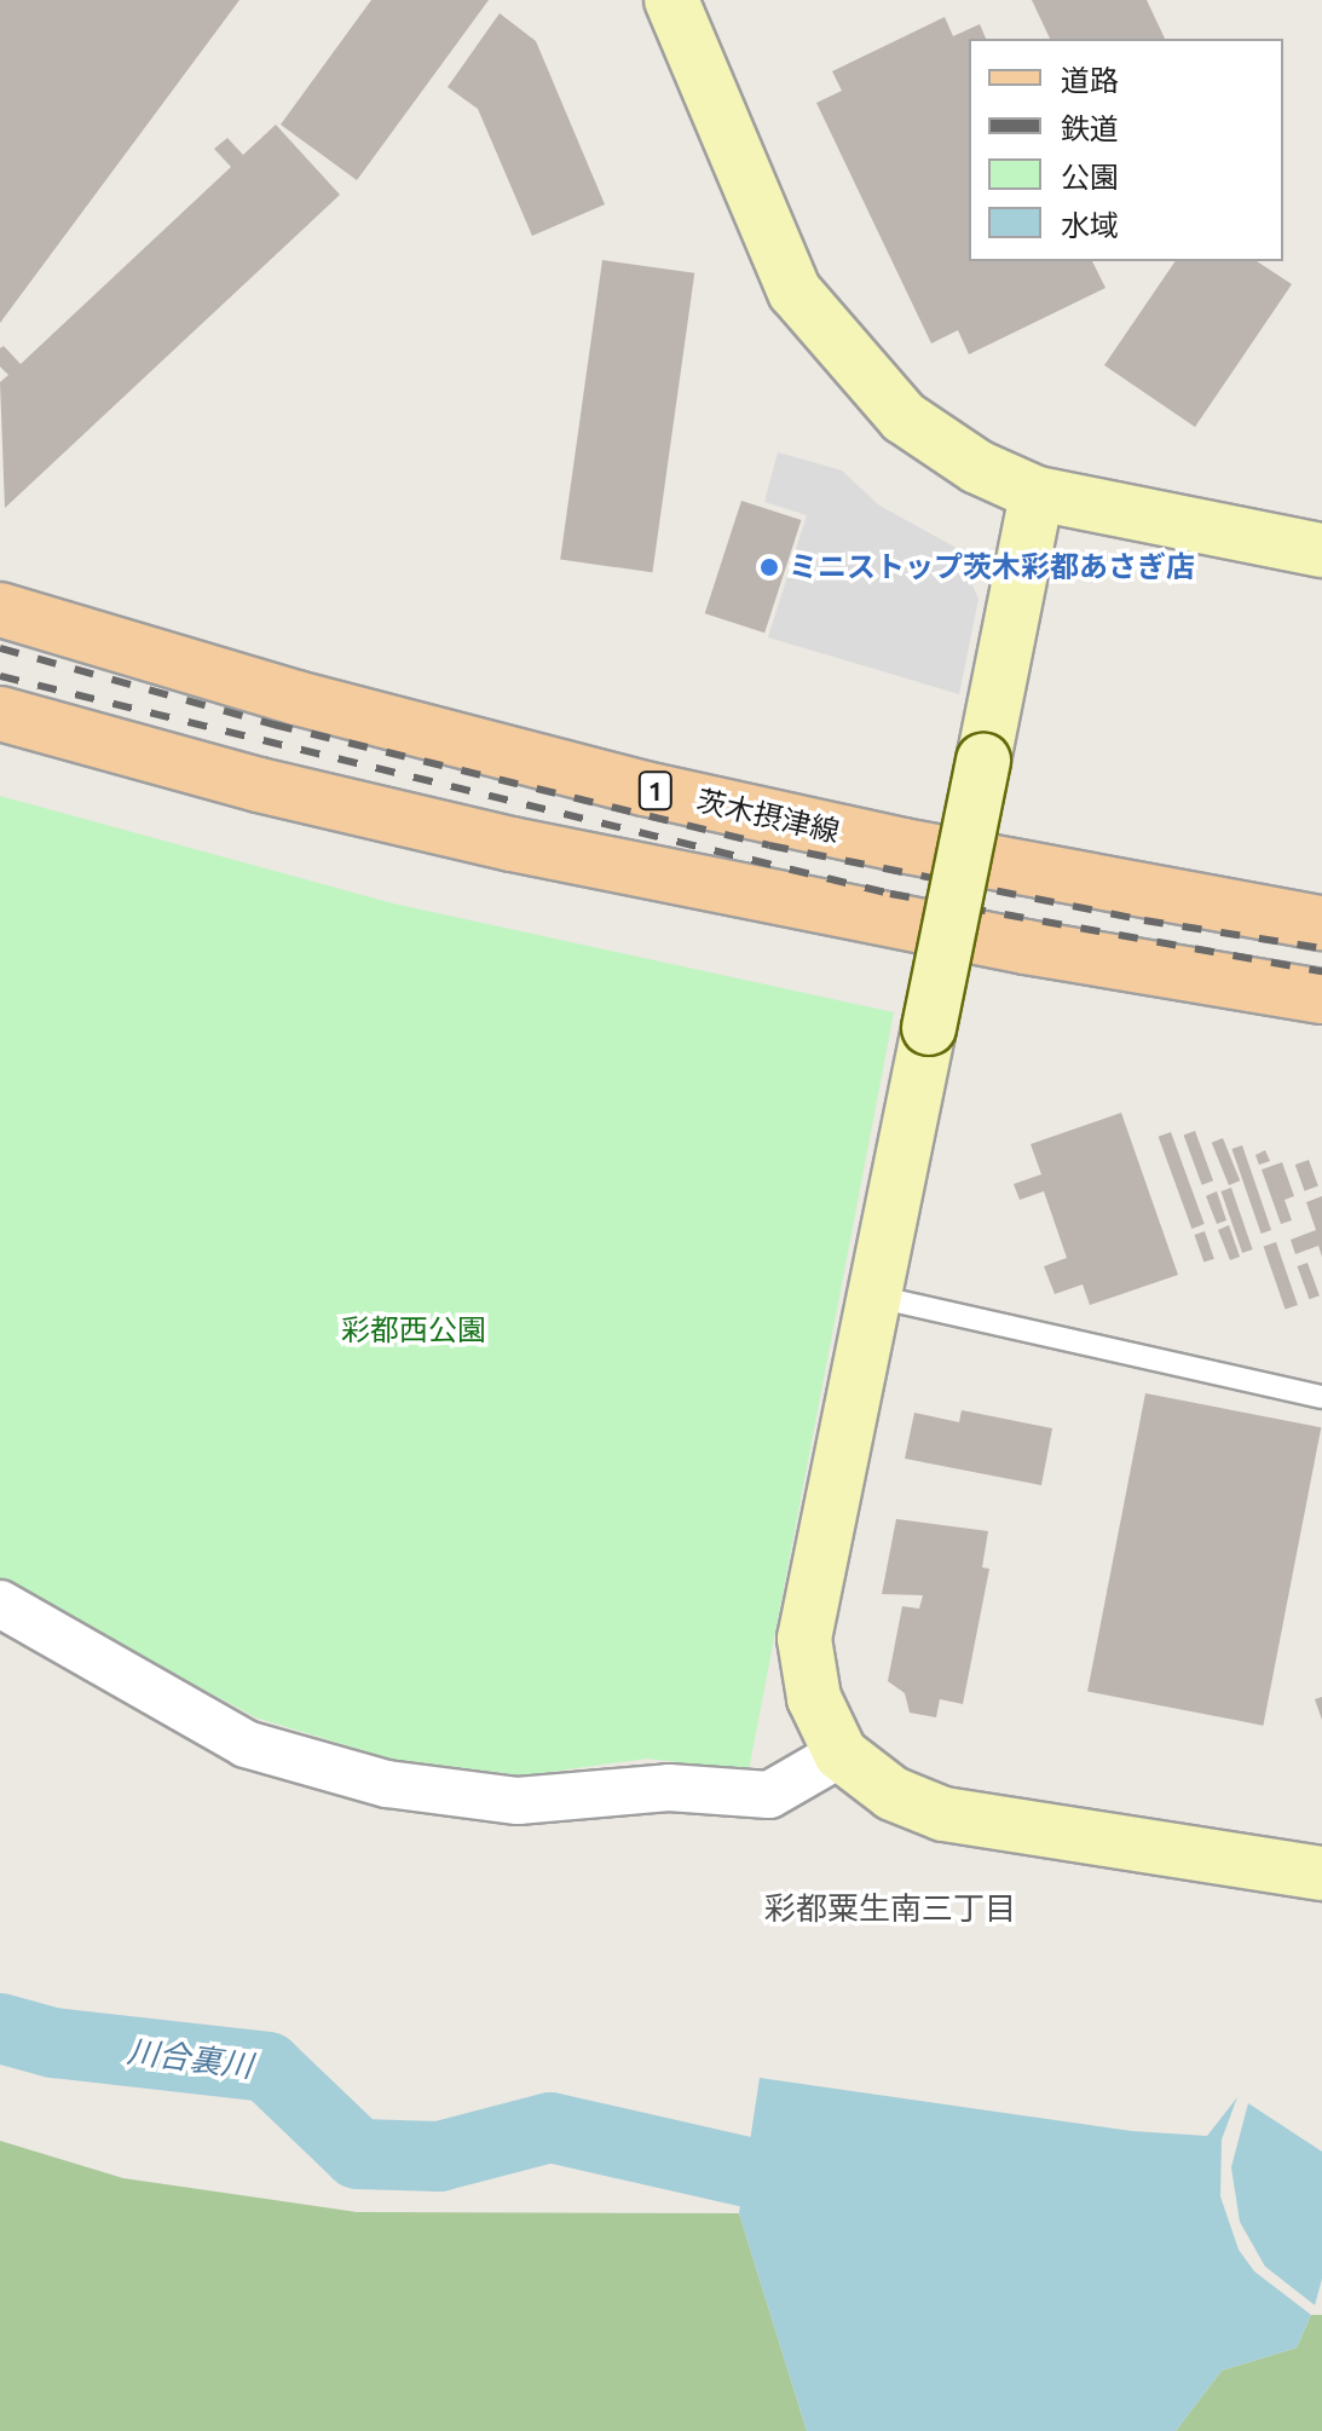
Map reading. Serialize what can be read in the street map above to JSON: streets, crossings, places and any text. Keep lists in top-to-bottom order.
{
  "streets": {
    "main road": ["1", "茨木摂津線"]
  },
  "districts": ["彩都粟生南三丁目"],
  "water": ["川合裏川"],
  "parks": ["彩都西公園"],
  "places": ["ミニストップ茨木彩都あさぎ店"],
  "legend": [
    "道路",
    "鉄道",
    "公園",
    "水域"
  ]
}
